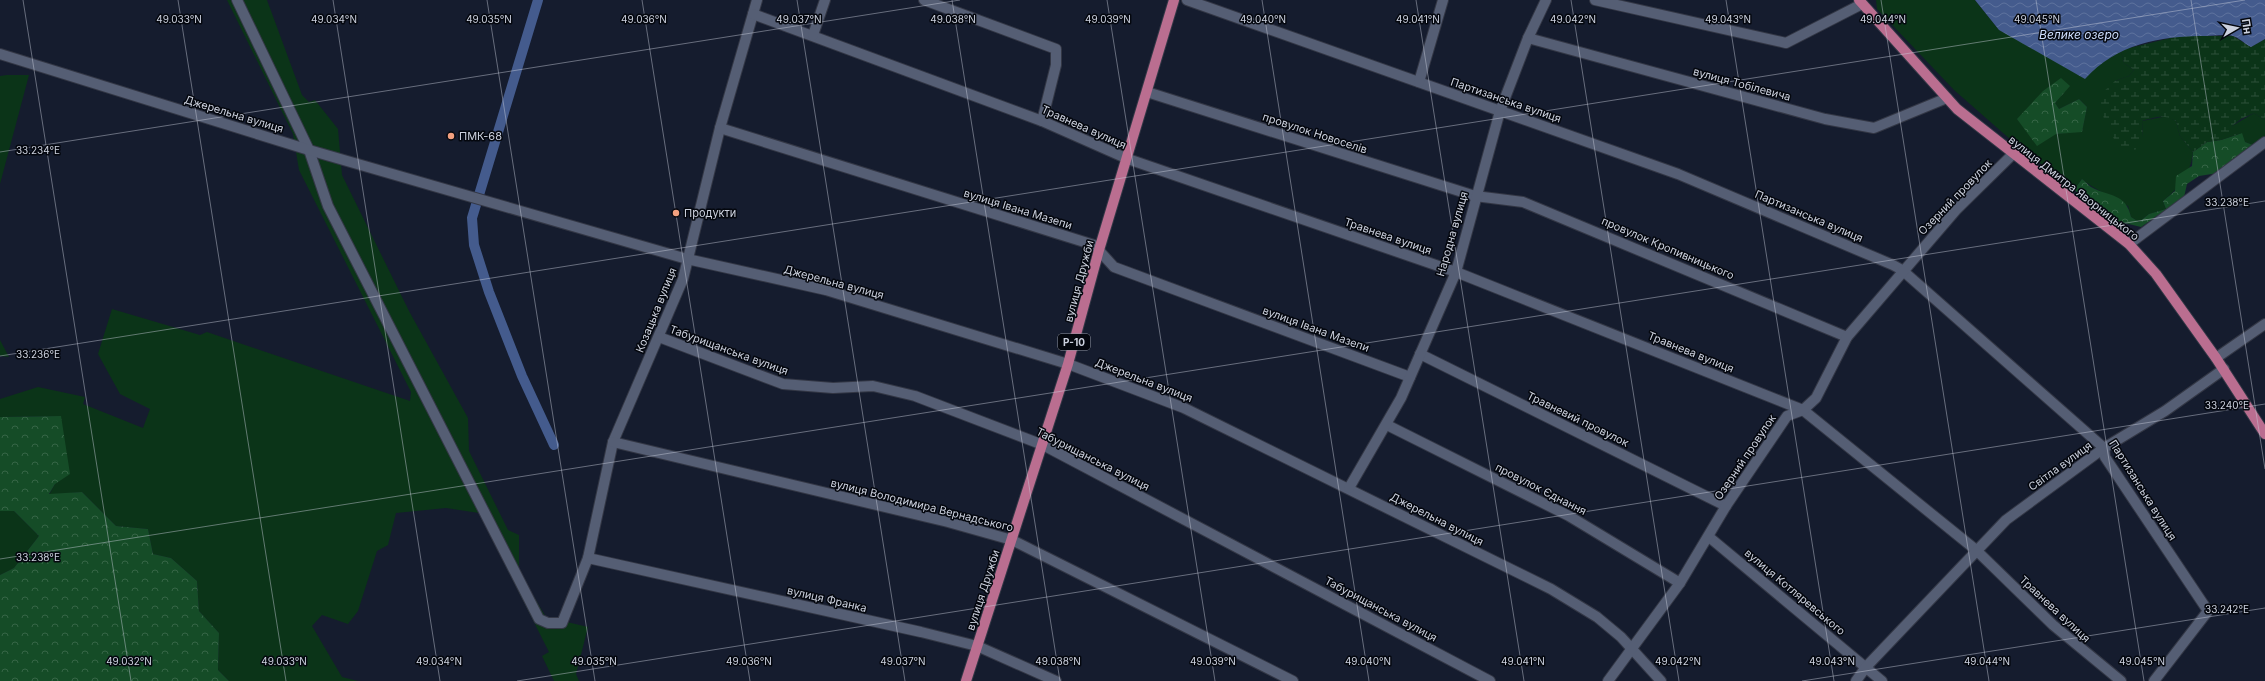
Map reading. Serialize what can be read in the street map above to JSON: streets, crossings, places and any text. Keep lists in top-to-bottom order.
{
  "streets": {
    "main road": ["вулиця Дмитра Яворницького", "вулиця Дружби", "Р-10"],
    "street": [
      "вулиця Тобілевича",
      "Партизанська вулиця",
      "Джерельна вулиця",
      "Травнева вулиця",
      "провулок Новоселів",
      "Озерний провулок",
      "вулиця Івана Мазепи",
      "Народна вулиця",
      "провулок Кропивницького",
      "Козацька вулиця",
      "Табурищанська вулиця",
      "Травневий провулок",
      "Світла вулиця",
      "провулок Єднання",
      "вулиця Володимира Вернадського",
      "вулиця Котляревського",
      "вулиця Франка"
    ]
  },
  "crossings": [
    ["вулиця Тобілевича", "вулиця Дмитра Яворницького"],
    ["вулиця Тобілевича", "Народна вулиця"],
    ["Партизанська вулиця", "Озерний провулок"],
    ["Партизанська вулиця", "Народна вулиця"],
    ["Партизанська вулиця", "Світла вулиця"],
    ["Джерельна вулиця", "Озерний провулок"],
    ["Джерельна вулиця", "Народна вулиця"],
    ["Джерельна вулиця", "вулиця Дружби"],
    ["Джерельна вулиця", "Козацька вулиця"],
    ["Травнева вулиця", "Озерний провулок"],
    ["Травнева вулиця", "Народна вулиця"],
    ["Травнева вулиця", "вулиця Дружби"],
    ["Травнева вулиця", "Козацька вулиця"],
    ["Травнева вулиця", "Світла вулиця"],
    ["провулок Новоселів", "Народна вулиця"],
    ["провулок Новоселів", "провулок Кропивницького"],
    ["провулок Новоселів", "вулиця Дружби"],
    ["вулиця Дмитра Яворницького", "Озерний провулок"],
    ["вулиця Дмитра Яворницького", "Світла вулиця"],
    ["Озерний провулок", "провулок Кропивницького"],
    ["Озерний провулок", "Травневий провулок"],
    ["Озерний провулок", "провулок Єднання"],
    ["Озерний провулок", "вулиця Котляревського"],
    ["вулиця Івана Мазепи", "Народна вулиця"],
    ["вулиця Івана Мазепи", "вулиця Дружби"],
    ["вулиця Івана Мазепи", "Козацька вулиця"],
    ["Народна вулиця", "провулок Кропивницького"],
    ["Народна вулиця", "Травневий провулок"],
    ["Народна вулиця", "провулок Єднання"],
    ["вулиця Дружби", "Табурищанська вулиця"],
    ["вулиця Дружби", "вулиця Володимира Вернадського"],
    ["вулиця Дружби", "вулиця Франка"],
    ["Козацька вулиця", "Табурищанська вулиця"],
    ["Козацька вулиця", "вулиця Володимира Вернадського"],
    ["Козацька вулиця", "вулиця Франка"]
  ],
  "water": ["Велике озеро"],
  "places": ["ПМК-68", "Продукти"],
  "north": "right",
  "coordinates": [
    "49.033°N",
    "49.034°N",
    "49.035°N",
    "49.036°N",
    "49.037°N",
    "49.038°N",
    "49.039°N",
    "49.040°N",
    "49.041°N",
    "49.042°N",
    "49.043°N",
    "49.044°N",
    "49.045°N",
    "33.234°E",
    "33.238°E",
    "33.236°E",
    "33.240°E",
    "33.242°E",
    "49.032°N"
  ]
}
